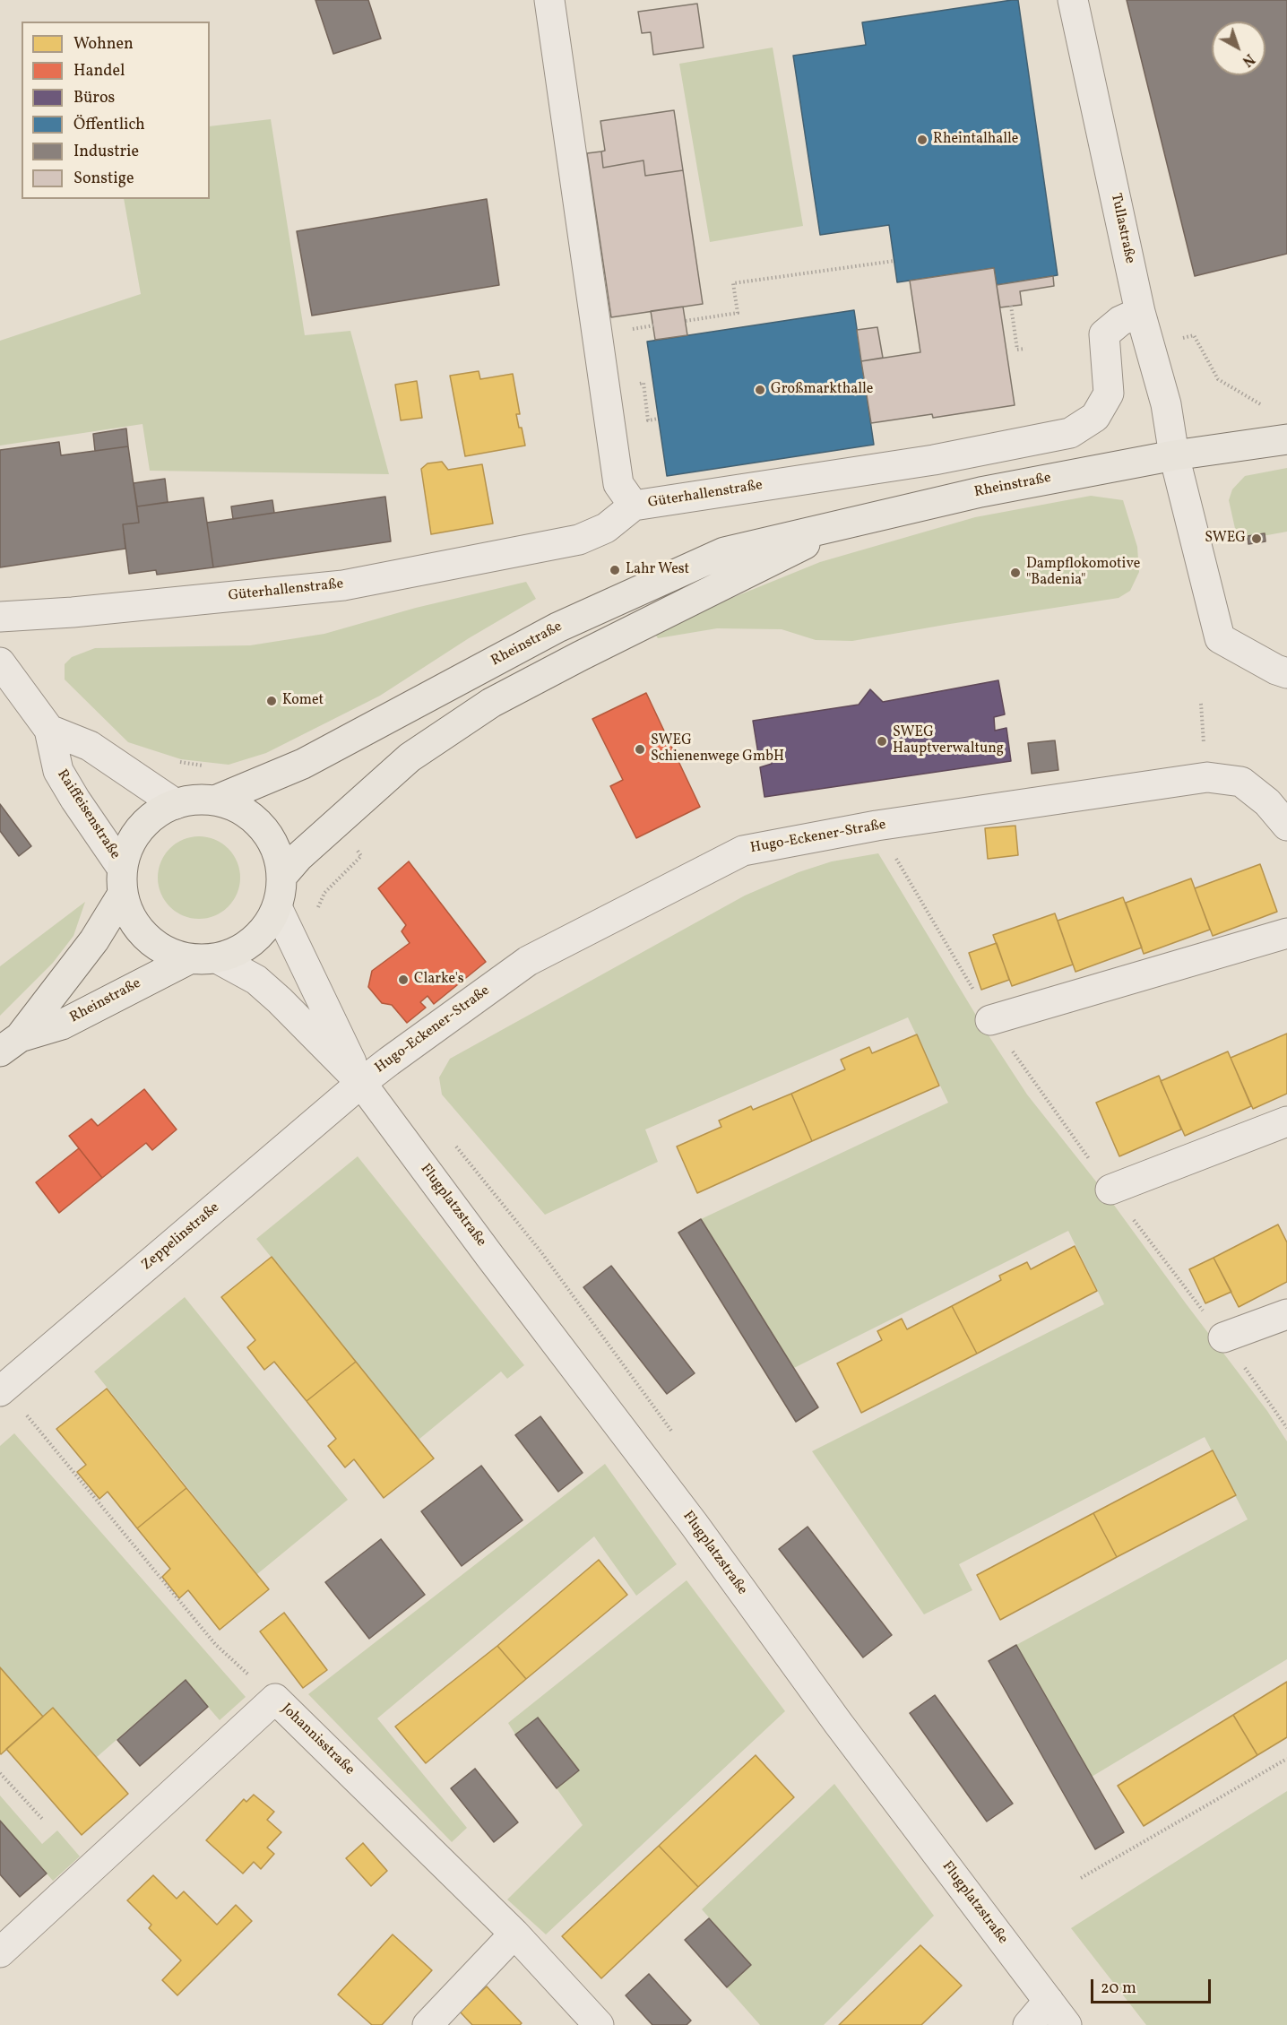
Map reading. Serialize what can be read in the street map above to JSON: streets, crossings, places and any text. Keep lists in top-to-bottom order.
{
  "streets": {
    "main road": ["Rheinstraße"],
    "street": [
      "Tullastraße",
      "Güterhallenstraße",
      "Raiffeisenstraße",
      "Hugo-Eckener-Straße",
      "Flugplatzstraße",
      "Zeppelinstraße",
      "Johannisstraße"
    ]
  },
  "crossings": [
    ["Tullastraße", "Rheinstraße"],
    ["Tullastraße", "Güterhallenstraße"],
    ["Rheinstraße", "Raiffeisenstraße"],
    ["Rheinstraße", "Flugplatzstraße"],
    ["Raiffeisenstraße", "Flugplatzstraße"],
    ["Hugo-Eckener-Straße", "Flugplatzstraße"],
    ["Hugo-Eckener-Straße", "Zeppelinstraße"],
    ["Flugplatzstraße", "Zeppelinstraße"]
  ],
  "places": [
    "Rheintalhalle",
    "Großmarkthalle",
    "SWEG",
    "Lahr West",
    "Dampflokomotive \"Badenia\"",
    "Komet",
    "SWEG Hauptverwaltung",
    "SWEG Schienenwege GmbH",
    "Clarke's"
  ],
  "legend": [
    "Wohnen",
    "Handel",
    "Büros",
    "Öffentlich",
    "Industrie",
    "Sonstige"
  ],
  "scale_bar": "20 m",
  "north": "bottom right"
}
